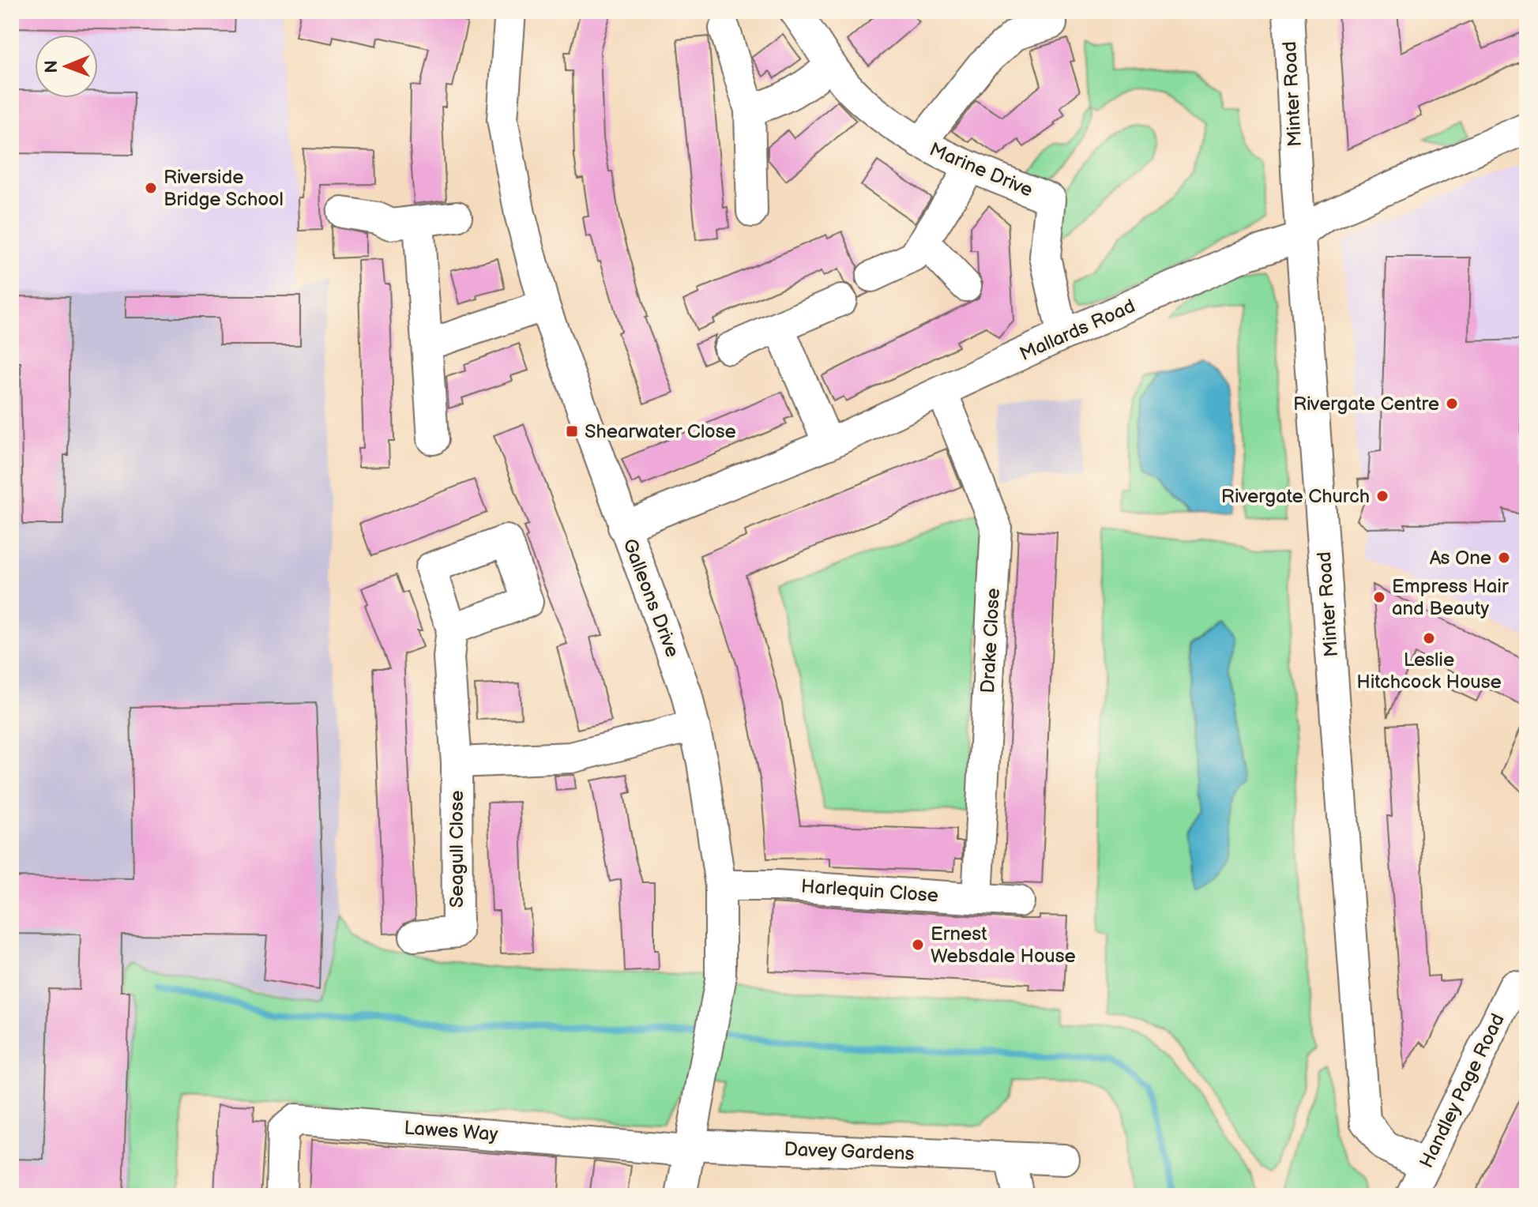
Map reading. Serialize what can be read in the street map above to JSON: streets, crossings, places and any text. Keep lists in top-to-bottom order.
{
  "streets": {
    "street": [
      "Minter Road",
      "Marine Drive",
      "Mallards Road",
      "Galleons Drive",
      "Drake Close",
      "Seagull Close",
      "Harlequin Close",
      "Handley Page Road",
      "Lawes Way",
      "Davey Gardens"
    ]
  },
  "crossings": [
    ["Minter Road", "Mallards Road"],
    ["Minter Road", "Handley Page Road"],
    ["Marine Drive", "Mallards Road"],
    ["Mallards Road", "Galleons Drive"],
    ["Mallards Road", "Drake Close"],
    ["Galleons Drive", "Seagull Close"],
    ["Galleons Drive", "Harlequin Close"],
    ["Galleons Drive", "Lawes Way"],
    ["Galleons Drive", "Davey Gardens"],
    ["Drake Close", "Harlequin Close"],
    ["Lawes Way", "Davey Gardens"]
  ],
  "places": {
    "other": [
      "Riverside Bridge School",
      "Rivergate Centre",
      "Rivergate Church",
      "As One",
      "Empress Hair and Beauty",
      "Leslie Hitchcock House",
      "Ernest Websdale House"
    ],
    "transit": ["Shearwater Close"]
  },
  "north": "left"
}
